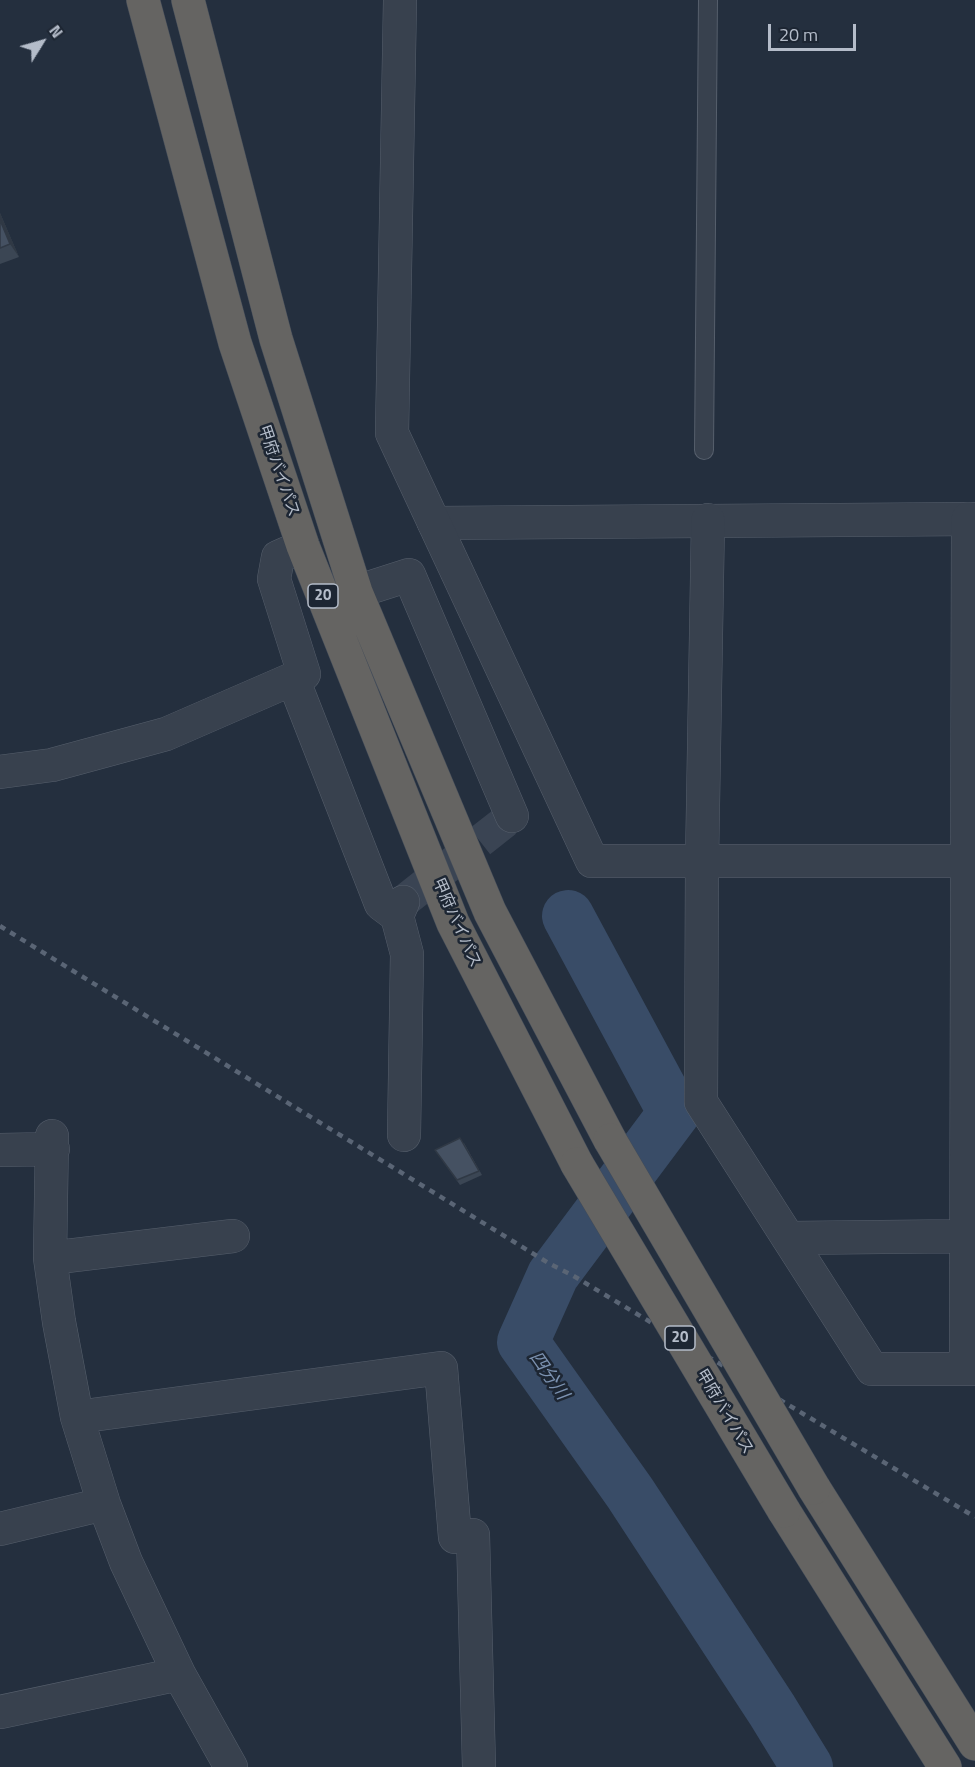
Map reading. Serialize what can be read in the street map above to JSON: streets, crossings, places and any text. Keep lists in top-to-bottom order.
{
  "streets": {
    "highway": ["甲府バイパス", "20"]
  },
  "water": ["四分川"],
  "scale_bar": "20 m",
  "north": "top right"
}
